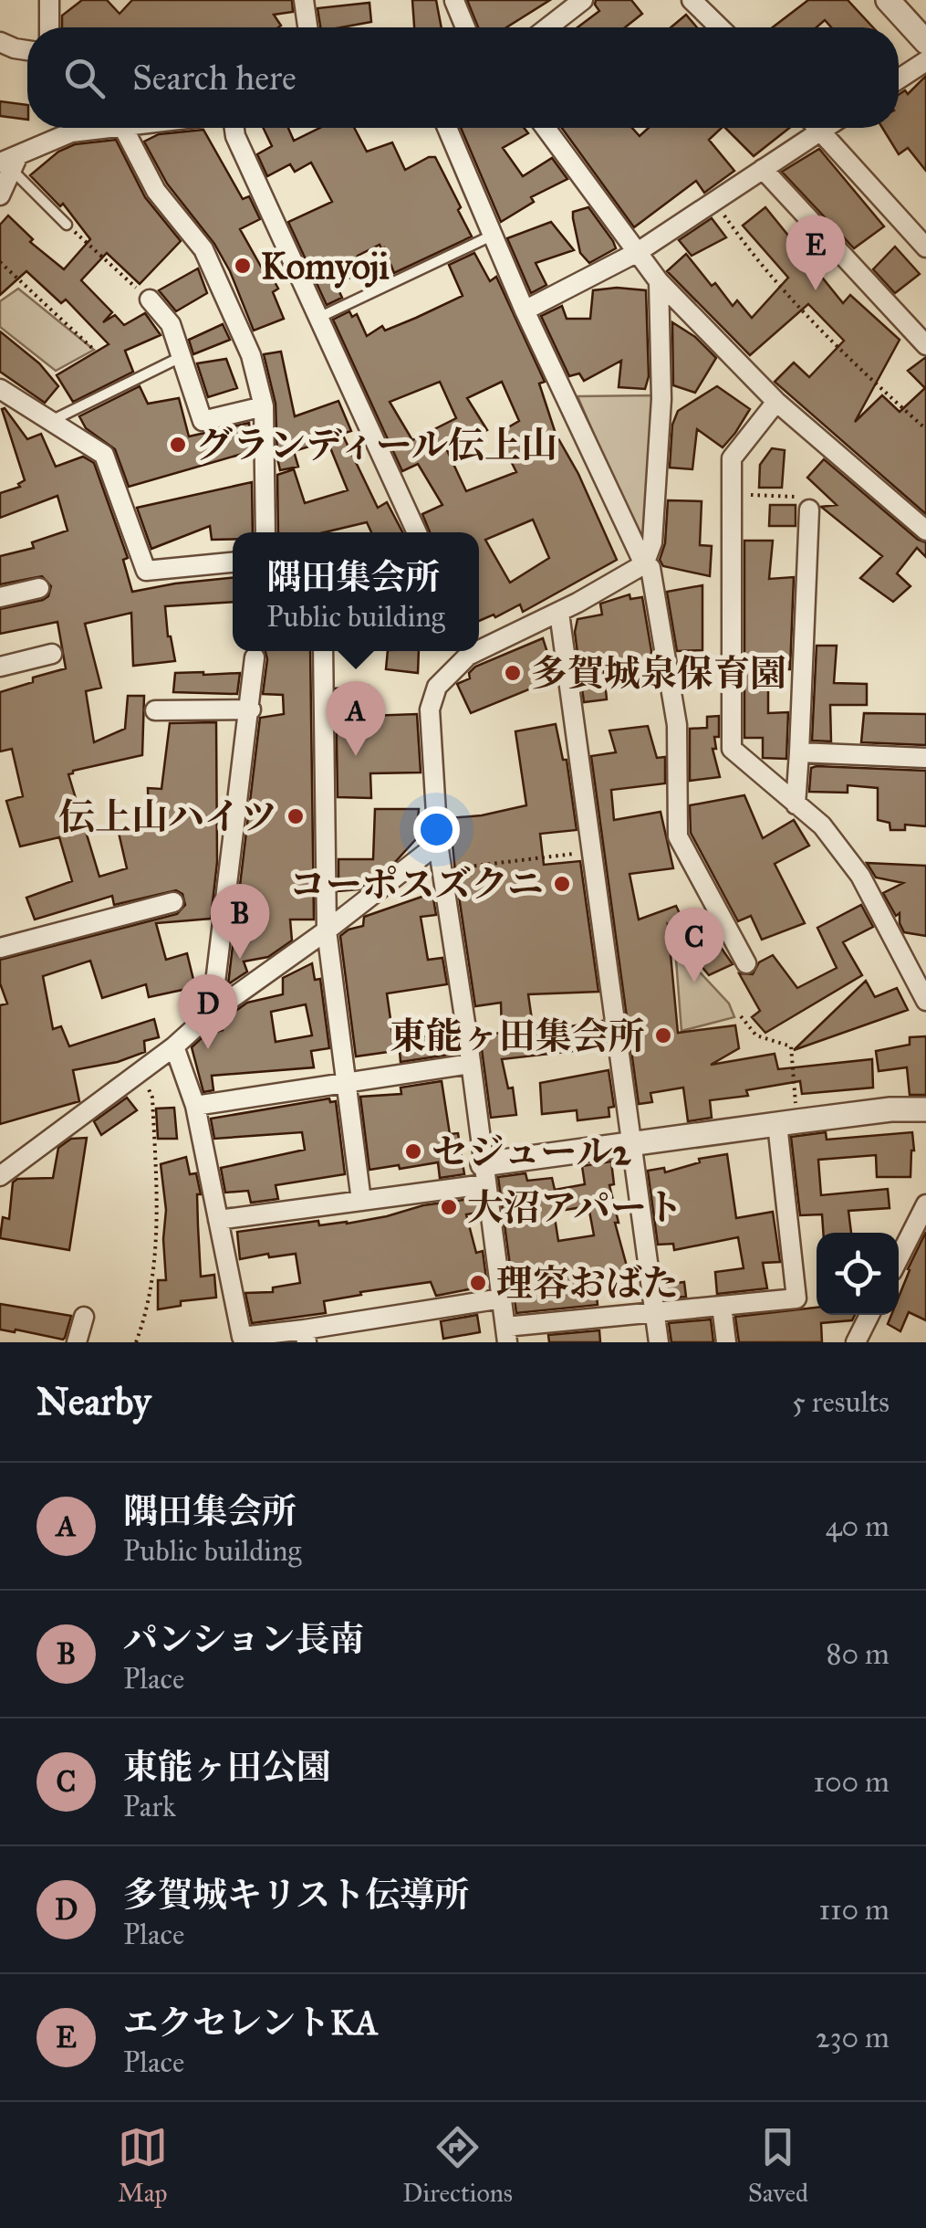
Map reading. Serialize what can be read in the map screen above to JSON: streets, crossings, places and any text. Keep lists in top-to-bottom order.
{
  "places": [
    "Komyoji",
    "グランディール伝上山",
    "多賀城泉保育園",
    "伝上山ハイツ",
    "コーポスズクニ",
    "東能ヶ田集会所",
    "セジュール2",
    "大沼アパート",
    "理容おばた"
  ],
  "page": {
    "search": "Search here",
    "pins": [
      "E",
      "A",
      "B",
      "C",
      "D"
    ],
    "popup": ["隅田集会所", "Public building"],
    "heading": ["Nearby", "5 results"],
    "list": [
      {
        "mark": "A",
        "name": "隅田集会所",
        "note": "Public building",
        "value": "40 m"
      },
      {
        "mark": "B",
        "name": "パンション長南",
        "note": "Place",
        "value": "80 m"
      },
      {
        "mark": "C",
        "name": "東能ヶ田公園",
        "note": "Park",
        "value": "100 m"
      },
      {
        "mark": "D",
        "name": "多賀城キリスト伝導所",
        "note": "Place",
        "value": "110 m"
      },
      {
        "mark": "E",
        "name": "エクセレントKA",
        "note": "Place",
        "value": "230 m"
      }
    ],
    "nav": ["Map", "Directions", "Saved"]
  }
}
